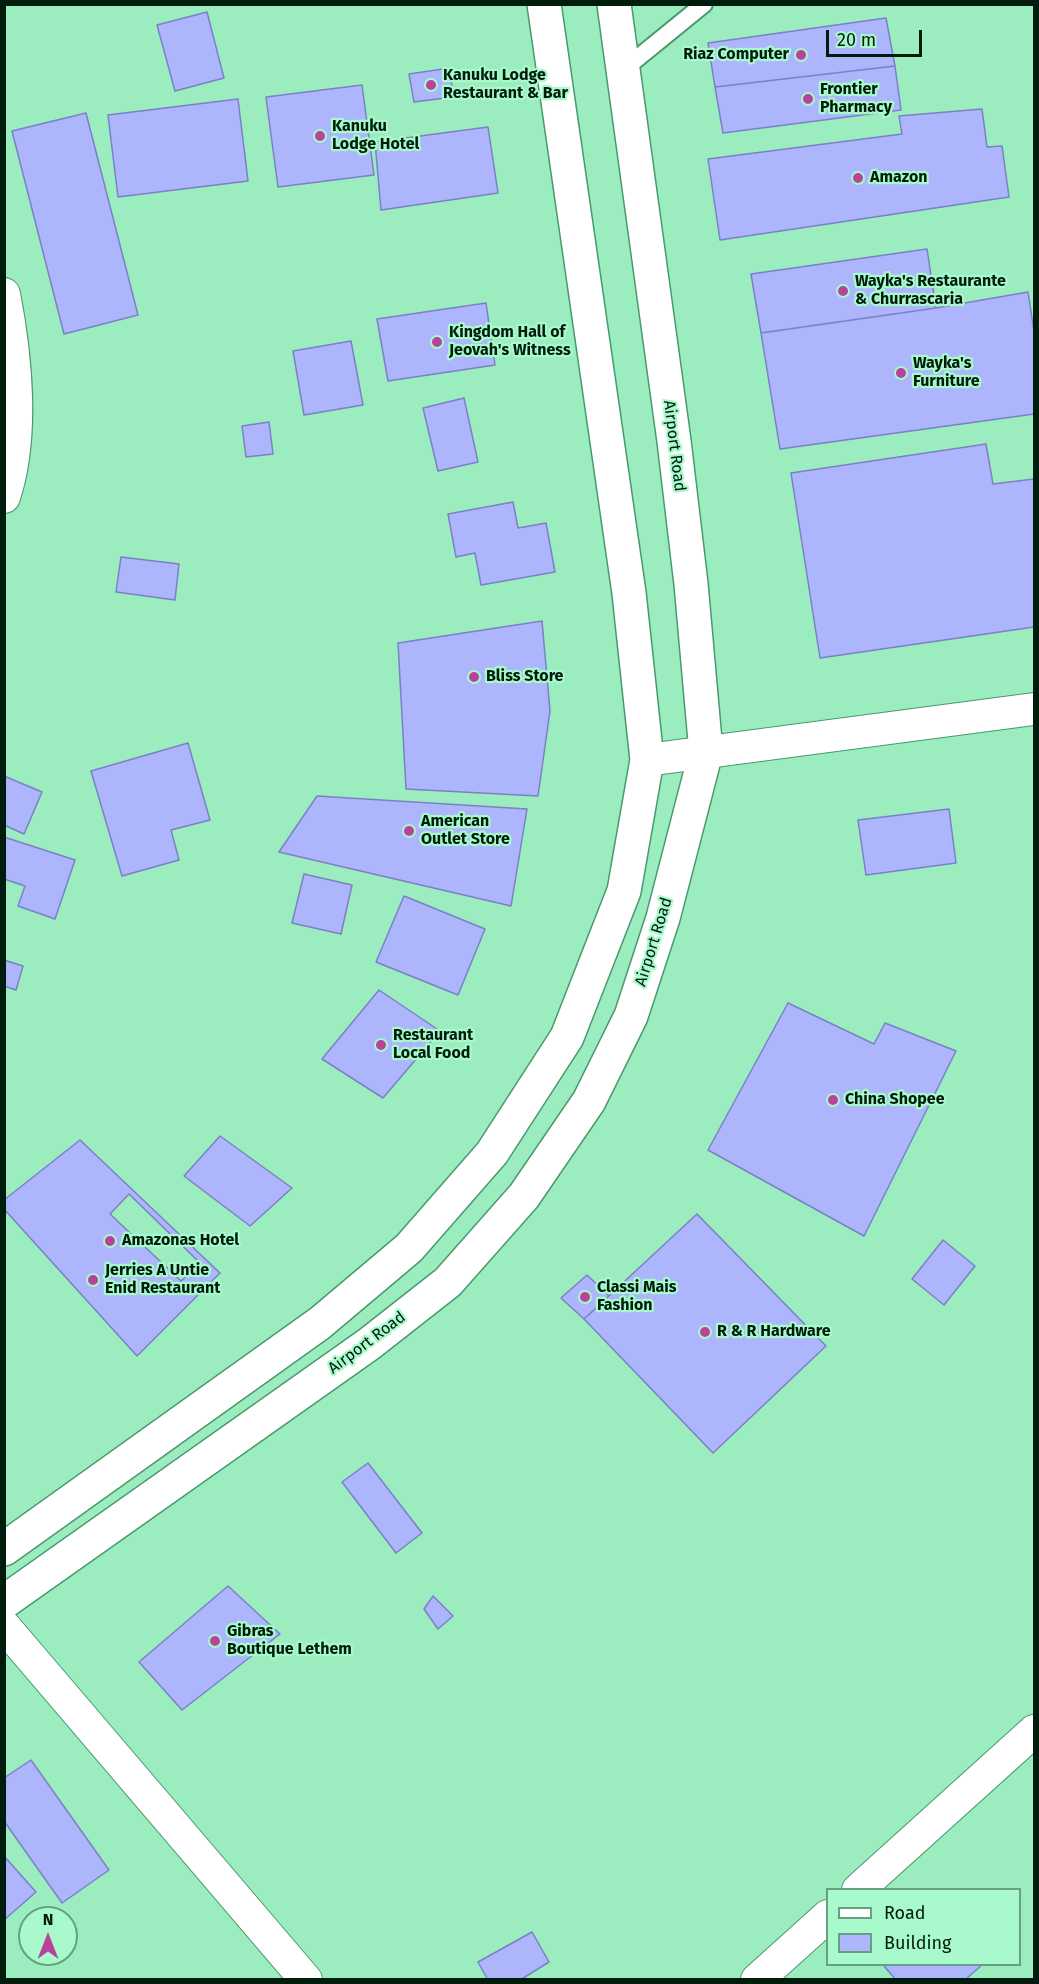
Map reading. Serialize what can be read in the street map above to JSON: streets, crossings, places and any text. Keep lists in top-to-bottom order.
{
  "streets": {
    "street": ["Airport Road"]
  },
  "places": [
    "Riaz Computer",
    "Kanuku Lodge Restaurant & Bar",
    "Frontier Pharmacy",
    "Kanuku Lodge Hotel",
    "Amazon",
    "Wayka's Restaurante & Churrascaria",
    "Kingdom Hall of Jeovah's Witness",
    "Wayka's Furniture",
    "Bliss Store",
    "American Outlet Store",
    "Restaurant Local Food",
    "China Shopee",
    "Amazonas Hotel",
    "Jerries A Untie Enid Restaurant",
    "Classi Mais Fashion",
    "R & R Hardware",
    "Gibras Boutique Lethem"
  ],
  "legend": ["Road", "Building"],
  "scale_bar": "20 m",
  "north": "top"
}
